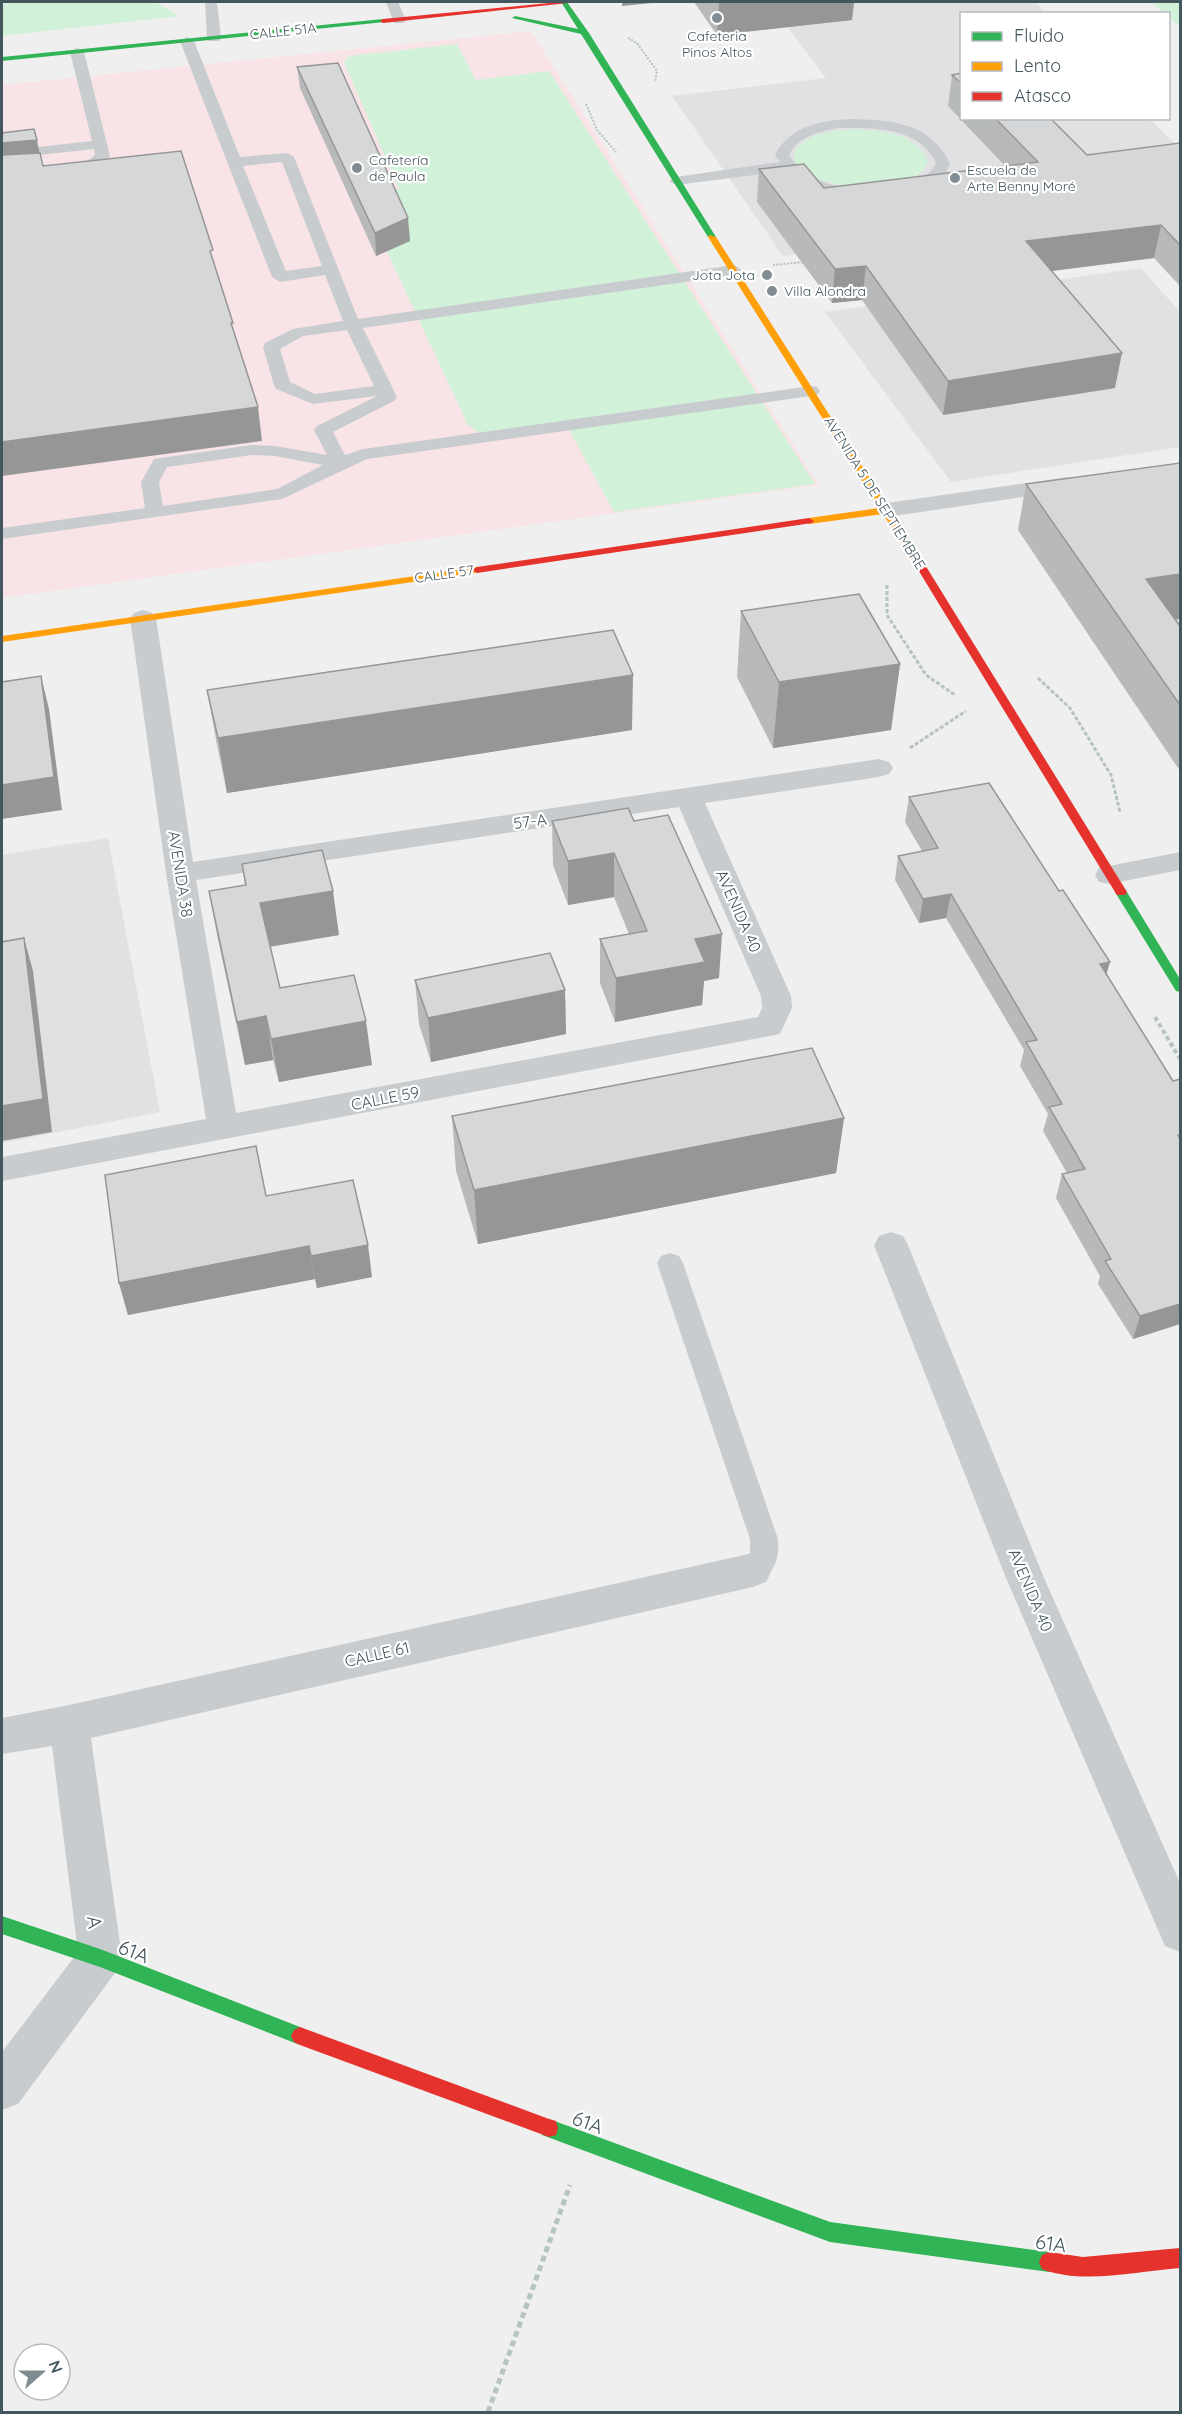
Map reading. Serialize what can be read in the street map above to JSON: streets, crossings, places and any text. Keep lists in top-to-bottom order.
{
  "streets": {
    "main road": [
      "CALLE 51A",
      "AVENIDA 5 DE SEPTIEMBRE",
      "CALLE 57",
      "61A"
    ],
    "street": [
      "57-A",
      "AVENIDA 38",
      "AVENIDA 40",
      "CALLE 59",
      "CALLE 61",
      "A"
    ]
  },
  "crossings": [
    ["CALLE 51A", "AVENIDA 5 DE SEPTIEMBRE"],
    ["AVENIDA 5 DE SEPTIEMBRE", "CALLE 57"],
    ["CALLE 57", "AVENIDA 38"],
    ["57-A", "AVENIDA 38"],
    ["57-A", "AVENIDA 40"],
    ["AVENIDA 38", "CALLE 59"],
    ["AVENIDA 40", "CALLE 59"],
    ["CALLE 61", "A"],
    ["A", "61A"]
  ],
  "places": [
    "Cafeteria Pinos Altos",
    "Cafetería de Paula",
    "Escuela de Arte Benny Moré",
    "Jota Jota",
    "Villa Alondra"
  ],
  "legend": ["Fluido", "Lento", "Atasco"],
  "north": "right"
}
